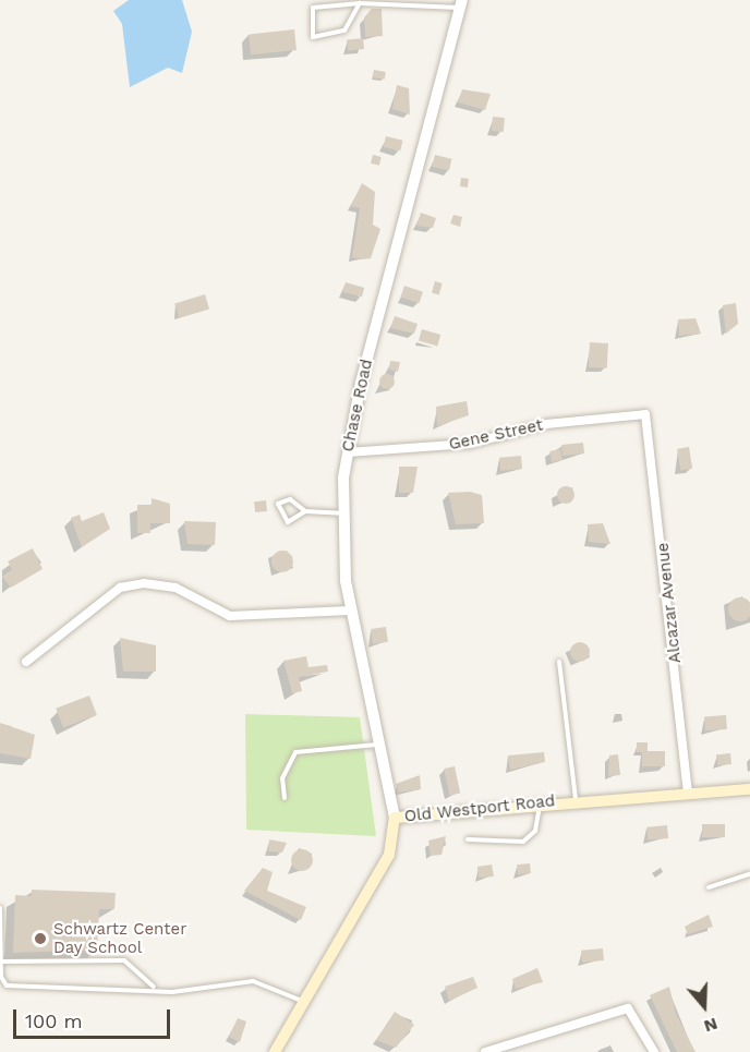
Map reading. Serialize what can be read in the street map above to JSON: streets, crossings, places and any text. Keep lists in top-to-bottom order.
{
  "streets": {
    "main road": ["Old Westport Road"],
    "street": ["Chase Road", "Gene Street", "Alcazar Avenue"]
  },
  "crossings": [
    ["Chase Road", "Gene Street"],
    ["Chase Road", "Old Westport Road"],
    ["Gene Street", "Alcazar Avenue"],
    ["Alcazar Avenue", "Old Westport Road"]
  ],
  "places": ["Schwartz Center Day School"],
  "scale_bar": "100 m",
  "north": "bottom"
}
